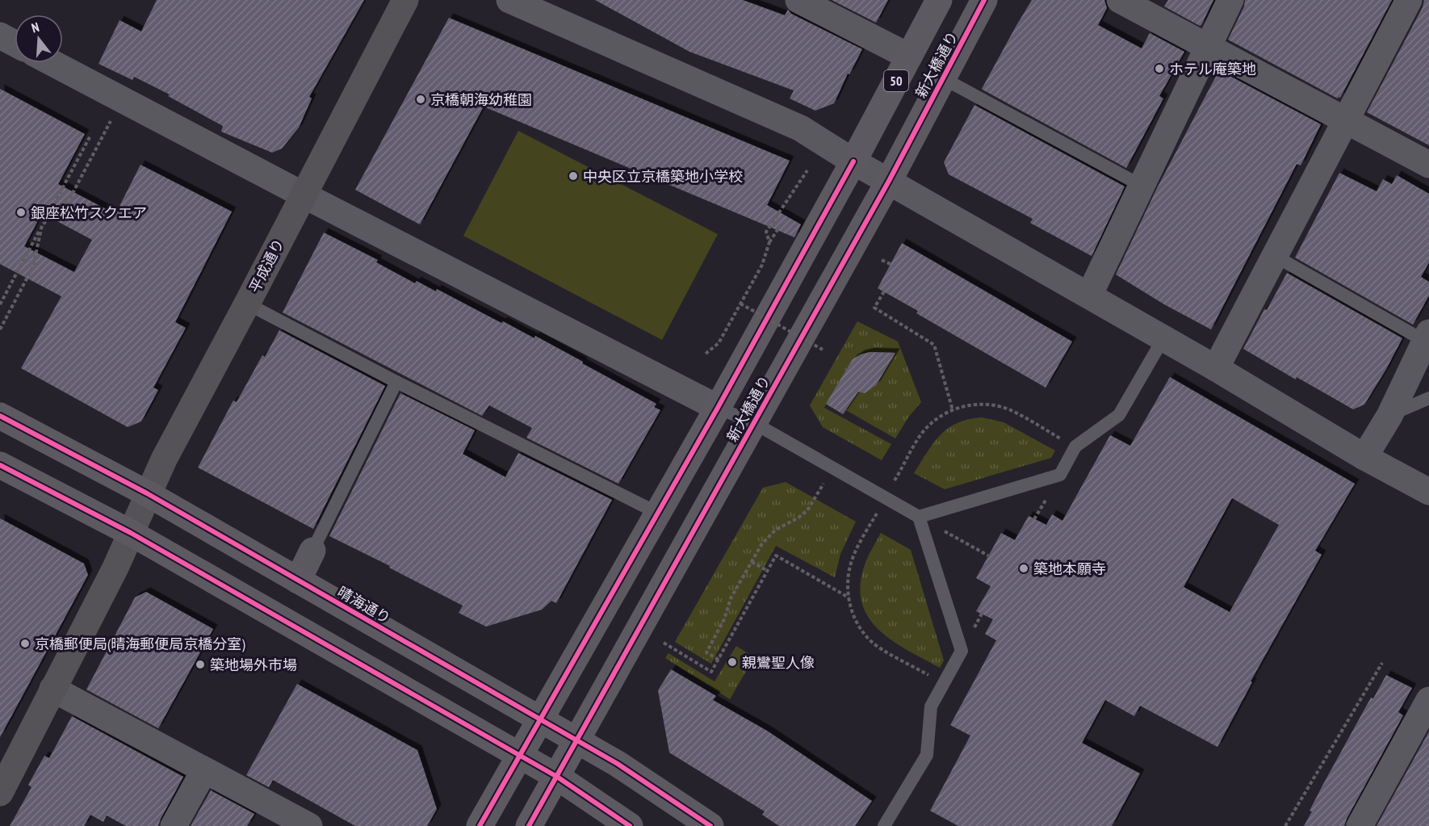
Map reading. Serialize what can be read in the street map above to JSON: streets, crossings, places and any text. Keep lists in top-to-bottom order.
{
  "streets": {
    "main road": ["新大橋通り", "50", "晴海通り"],
    "street": ["平成通り"]
  },
  "crossings": [
    ["新大橋通り", "晴海通り"],
    ["平成通り", "晴海通り"]
  ],
  "places": [
    "ホテル庵築地",
    "京橋朝海幼稚園",
    "中央区立京橋築地小学校",
    "銀座松竹スクエア",
    "築地本願寺",
    "京橋郵便局(晴海郵便局京橋分室)",
    "親鸞聖人像",
    "築地場外市場"
  ],
  "north": "top"
}
